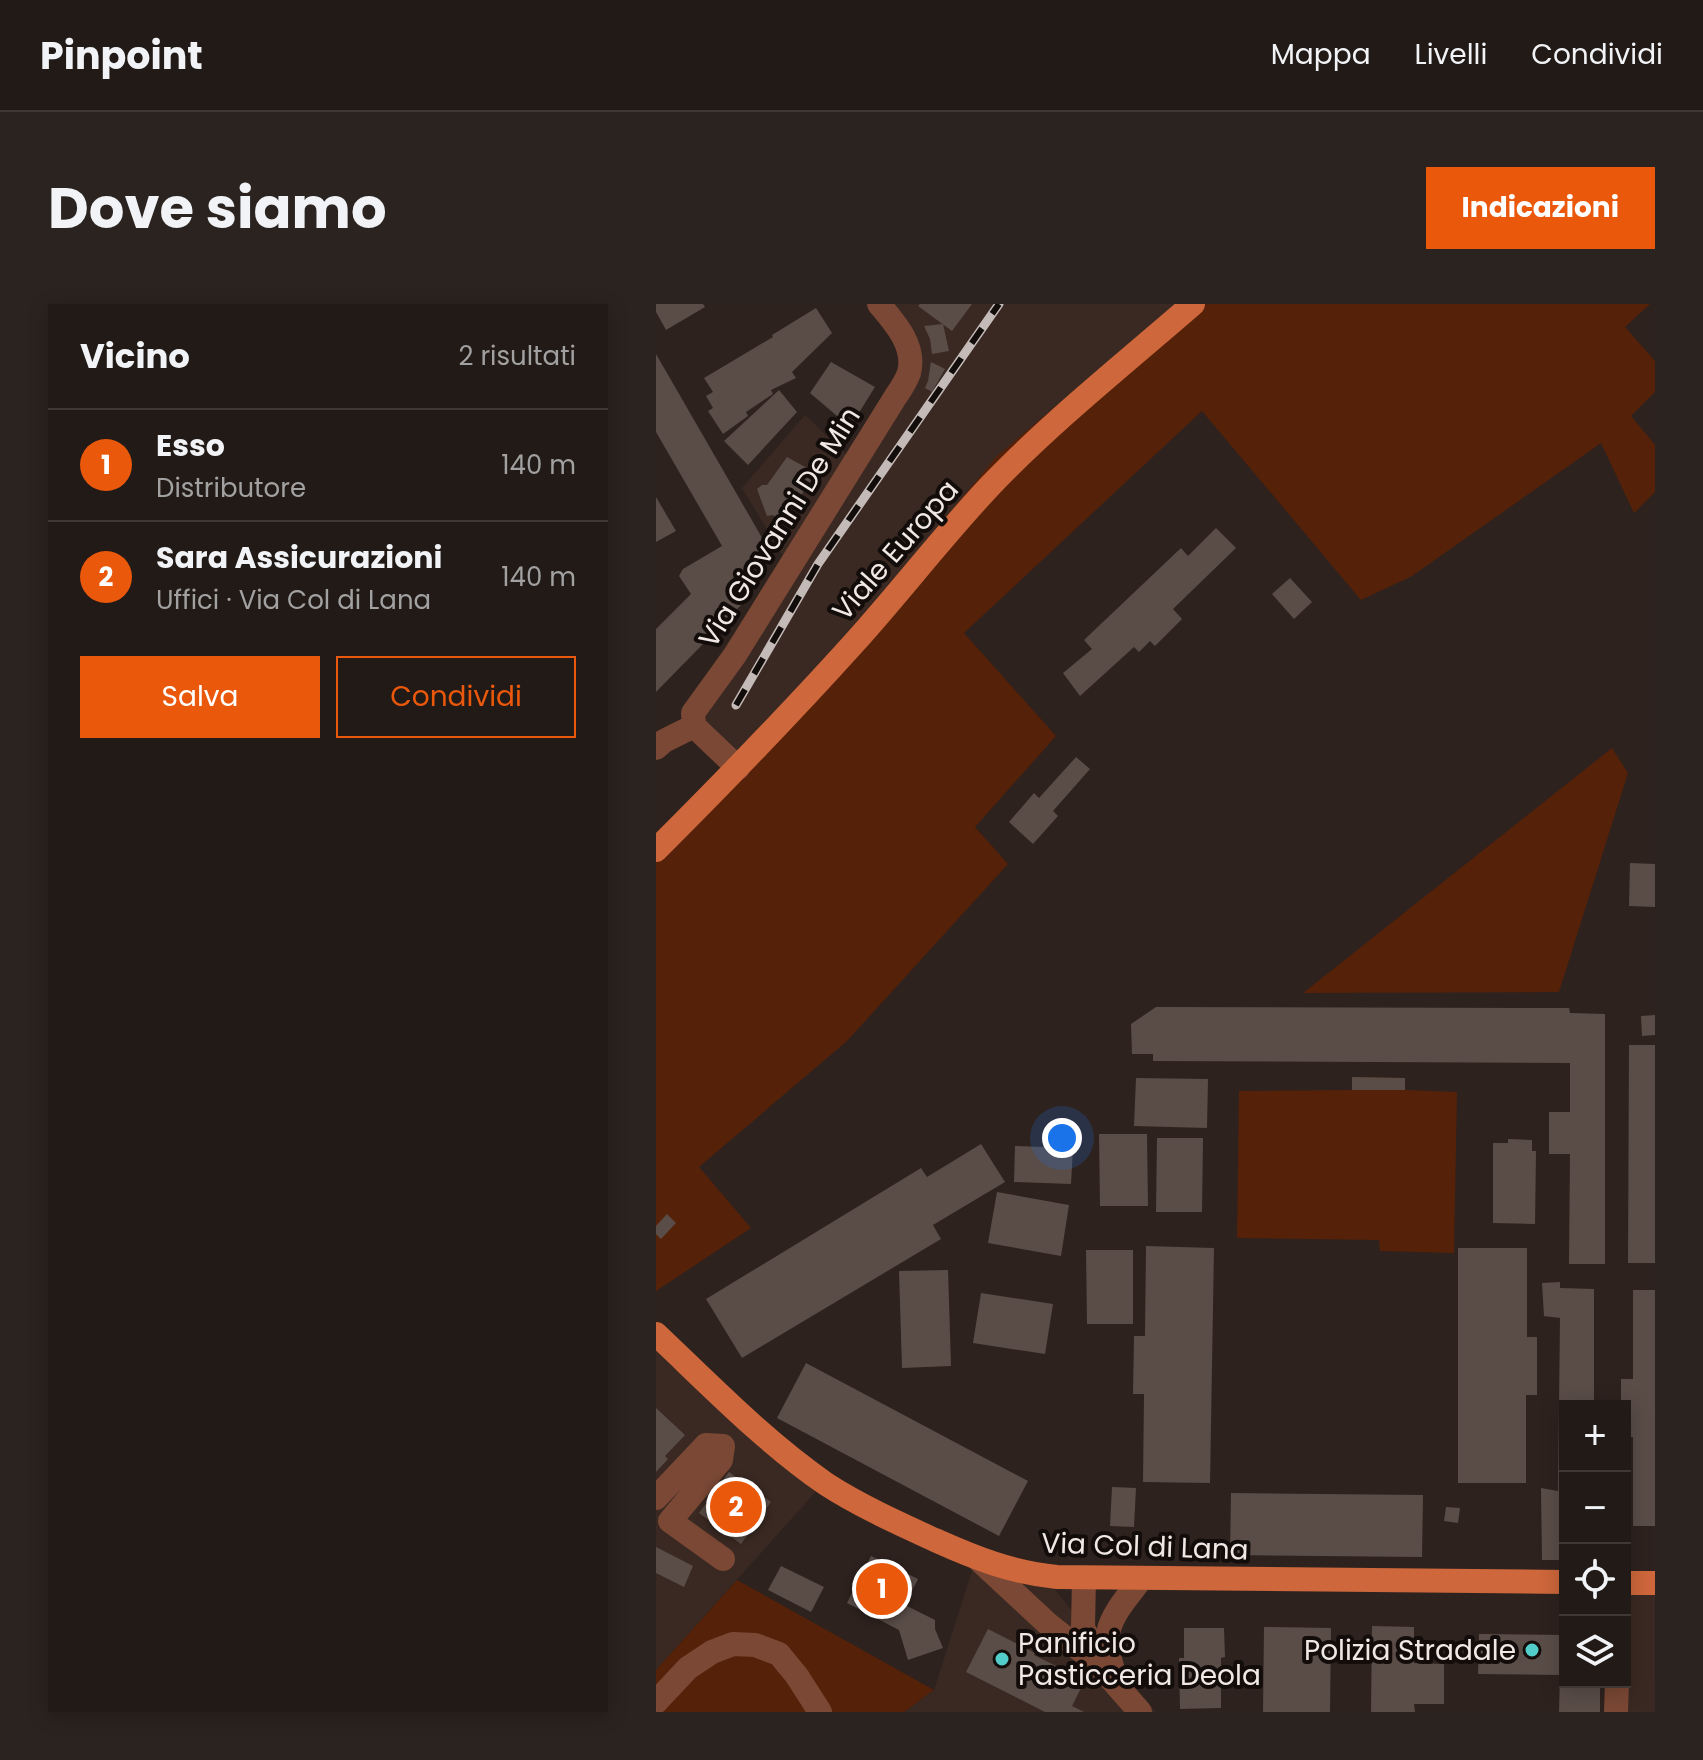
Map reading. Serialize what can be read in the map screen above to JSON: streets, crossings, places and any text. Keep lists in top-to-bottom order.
{
  "streets": {
    "main road": ["Viale Europa", "Via Col di Lana"],
    "street": ["Via Giovanni De Min"]
  },
  "places": ["Polizia Stradale", "Panificio Pasticceria Deola"],
  "page": {
    "header": "Pinpoint",
    "nav": ["Mappa", "Livelli", "Condividi"],
    "title": "Dove siamo",
    "buttons": [
      "Indicazioni",
      ["Salva", "Condividi"]
    ],
    "heading": ["Vicino", "2 risultati"],
    "list": [
      {
        "mark": "1",
        "name": "Esso",
        "note": "Distributore",
        "value": "140 m"
      },
      {
        "mark": "2",
        "name": "Sara Assicurazioni",
        "note": "Uffici · Via Col di Lana",
        "value": "140 m"
      }
    ],
    "map_buttons": ["+", "−"],
    "pins": ["2", "1"]
  }
}
